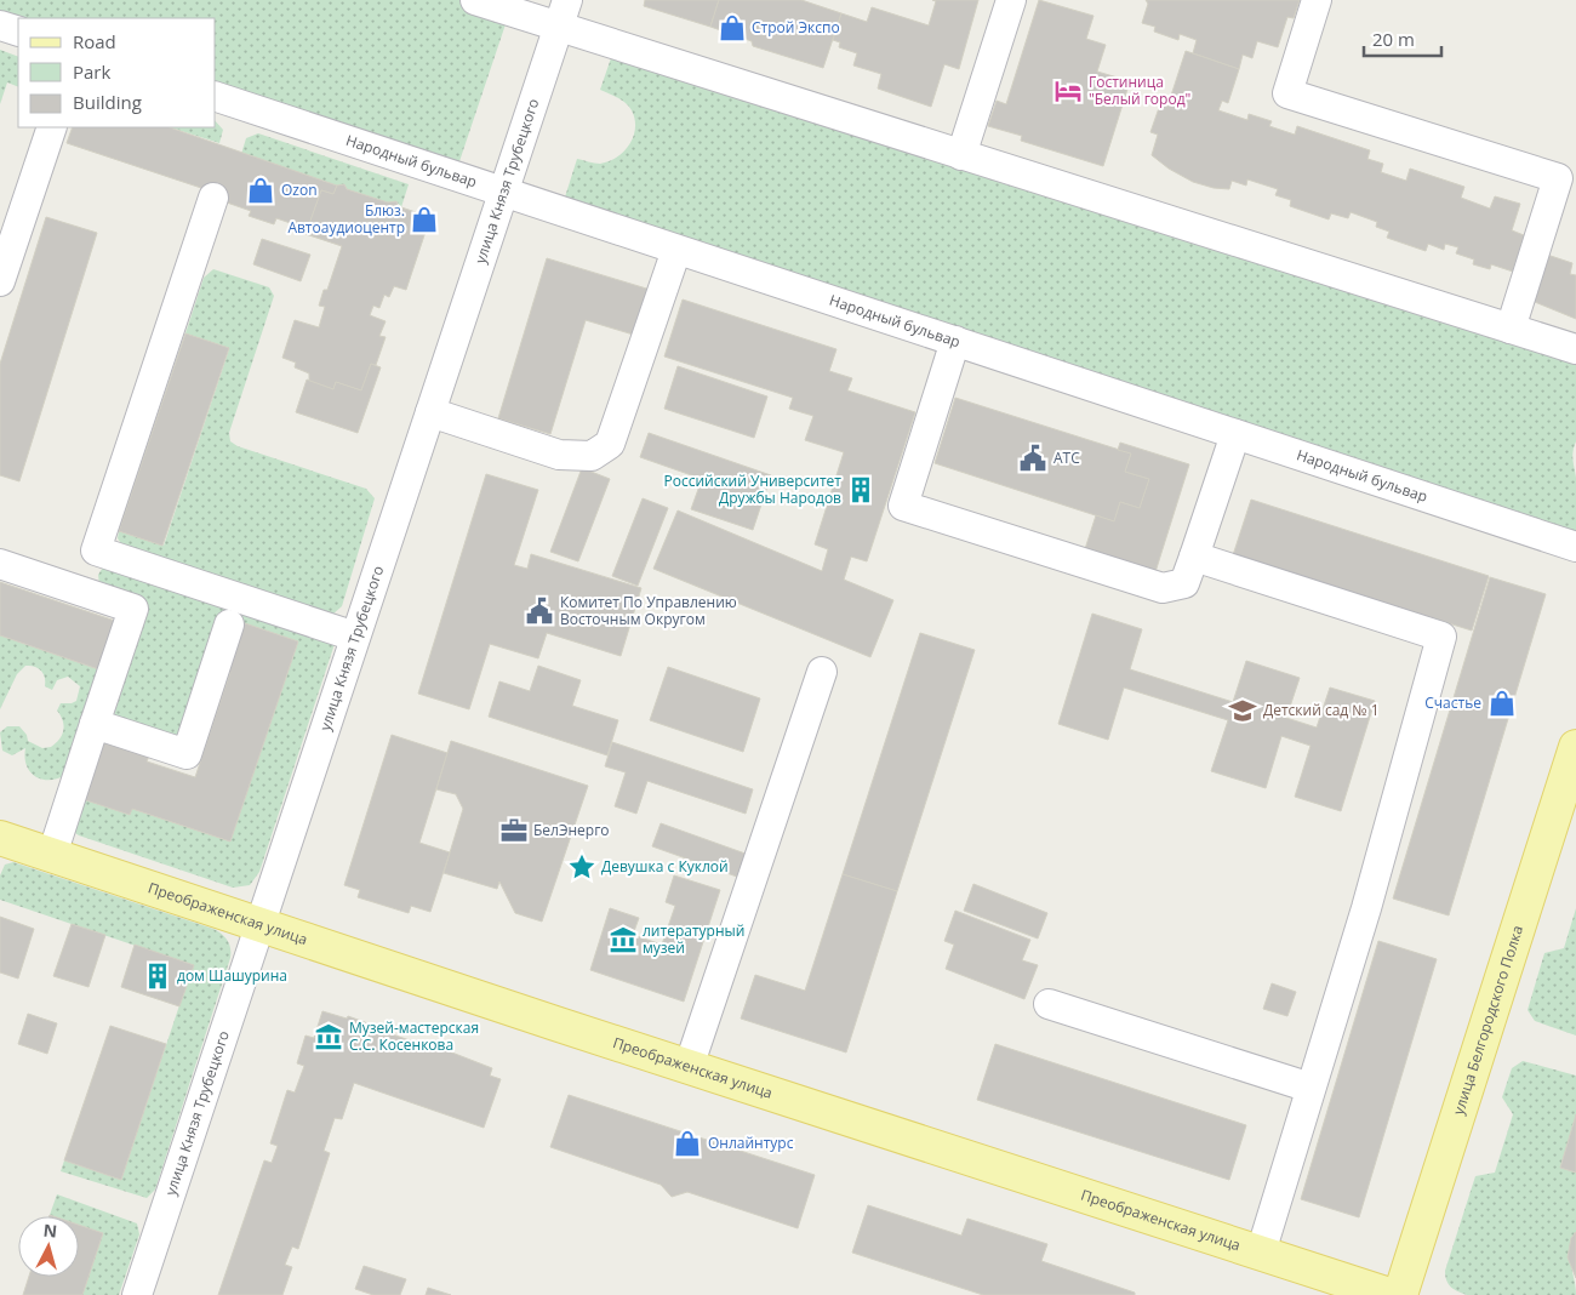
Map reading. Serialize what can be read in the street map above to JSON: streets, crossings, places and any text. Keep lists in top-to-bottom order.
{
  "streets": {
    "main road": ["Преображенская улица", "улица Белгородского Полка"],
    "street": ["Народный бульвар", "улица Князя Трубецкого"]
  },
  "crossings": [
    ["Народный бульвар", "улица Князя Трубецкого"],
    ["улица Князя Трубецкого", "Преображенская улица"]
  ],
  "places": {
    "shop": [
      "Строй Экспо",
      "Ozon",
      "Блюз. Автоаудиоцентр",
      "Счастье",
      "Онлайнтурс"
    ],
    "hotel": ["Гостиница \"Белый город\""],
    "public building": ["АТС", "Комитет По Управлению Восточным Округом"],
    "building": ["Российский Университет Дружбы Народов", "дом Шашурина"],
    "school or university": ["Детский сад № 1"],
    "office": ["БелЭнерго"],
    "place": ["Девушка с Куклой"],
    "museum": ["литературный музей", "Музей-мастерская С.С. Косенкова"]
  },
  "legend": ["Road", "Park", "Building"],
  "scale_bar": "20 m",
  "north": "top"
}
